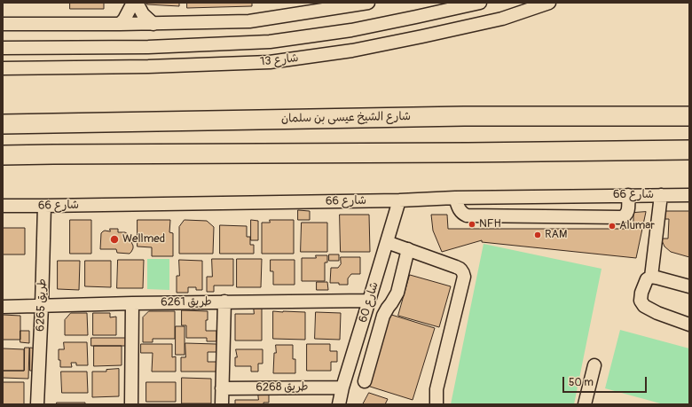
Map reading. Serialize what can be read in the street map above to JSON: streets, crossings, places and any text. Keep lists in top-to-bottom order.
{
  "streets": {
    "highway": ["شارع الشيخ عيسى بن سلمان"],
    "street": [
      "شارع 13",
      "شارع 66",
      "طريق 6261",
      "شارع 60",
      "طريق 6265",
      "طريق 6268"
    ]
  },
  "crossings": [
    ["شارع 66", "شارع 60"],
    ["شارع 66", "طريق 6265"],
    ["طريق 6261", "شارع 60"],
    ["طريق 6261", "طريق 6265"],
    ["شارع 60", "طريق 6268"]
  ],
  "places": [
    "NFH",
    "Alumar",
    "RAM",
    "Wellmed"
  ],
  "scale_bar": "50 m"
}
